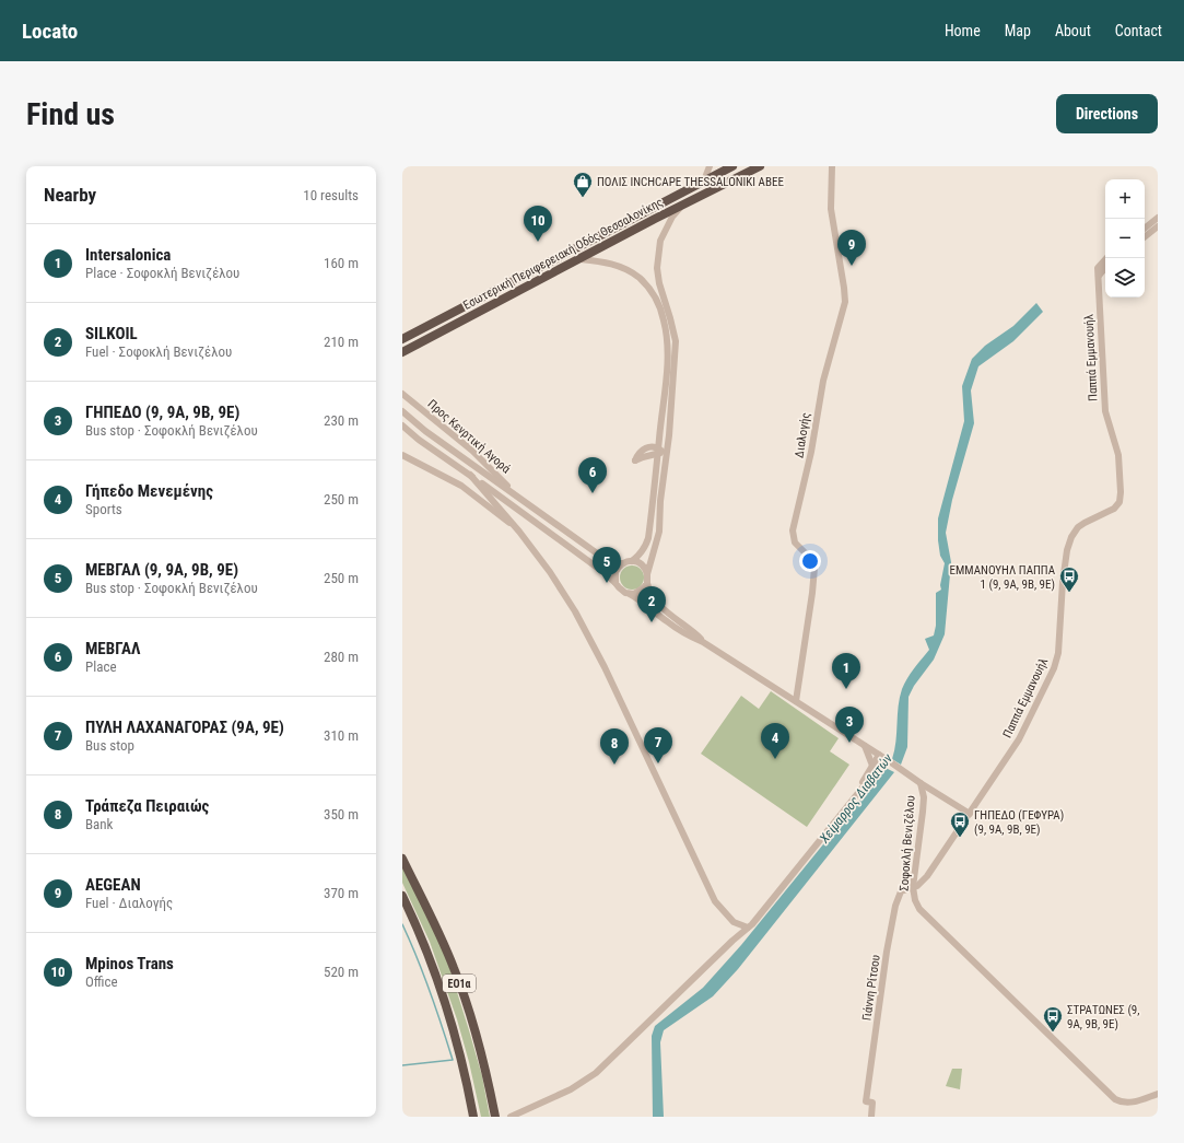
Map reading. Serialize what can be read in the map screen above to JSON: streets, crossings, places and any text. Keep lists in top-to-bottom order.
{
  "streets": {
    "highway": ["Εσωτερική Περιφερειακή Οδός Θεσσαλονίκης", "ΕΟ1α"],
    "street": [
      "Παππά Εμμανουήλ",
      "Διαλογής",
      "Προς Κενρτική Αγορά",
      "Σοφοκλή Βενιζέλου",
      "Γιάννη Ρίτσου"
    ]
  },
  "crossings": [
    ["Παππά Εμμανουήλ", "Σοφοκλή Βενιζέλου"],
    ["Παππά Εμμανουήλ", "Γιάννη Ρίτσου"],
    ["Διαλογής", "Σοφοκλή Βενιζέλου"],
    ["Σοφοκλή Βενιζέλου", "Γιάννη Ρίτσου"]
  ],
  "water": ["Χείμαρρος Διαβατών"],
  "places": {
    "shop": ["ΠΟΛΙΣ INCHCAPE THESSALONIKI ΑΒΕΕ"],
    "bus stop": ["ΕΜΜΑΝΟΥΗΛ ΠΑΠΠΑ 1 (9, 9Α, 9Β, 9Ε)", "ΓΗΠΕΔΟ (ΓΕΦΥΡΑ) (9, 9Α, 9Β, 9Ε)", "ΣΤΡΑΤΩΝΕΣ (9, 9Α, 9Β, 9Ε)"]
  },
  "page": {
    "header": "Locato",
    "nav": [
      "Home",
      "Map",
      "About",
      "Contact"
    ],
    "buttons": "Directions",
    "title": "Find us",
    "heading": ["Nearby", "10 results"],
    "map_buttons": ["+", "−"],
    "pins": [
      "10",
      "9",
      "6",
      "5",
      "2",
      "1",
      "3",
      "4",
      "7",
      "8"
    ],
    "list": [
      {
        "mark": "1",
        "name": "Intersalonica",
        "note": "Place · Σοφοκλή Βενιζέλου",
        "value": "160 m"
      },
      {
        "mark": "2",
        "name": "SILKOIL",
        "note": "Fuel · Σοφοκλή Βενιζέλου",
        "value": "210 m"
      },
      {
        "mark": "3",
        "name": "ΓΗΠΕΔΟ (9, 9Α, 9Β, 9Ε)",
        "note": "Bus stop · Σοφοκλή Βενιζέλου",
        "value": "230 m"
      },
      {
        "mark": "4",
        "name": "Γήπεδο Μενεμένης",
        "note": "Sports",
        "value": "250 m"
      },
      {
        "mark": "5",
        "name": "ΜΕΒΓΑΛ (9, 9Α, 9Β, 9Ε)",
        "note": "Bus stop · Σοφοκλή Βενιζέλου",
        "value": "250 m"
      },
      {
        "mark": "6",
        "name": "ΜΕΒΓΑΛ",
        "note": "Place",
        "value": "280 m"
      },
      {
        "mark": "7",
        "name": "ΠΥΛΗ ΛΑΧΑΝΑΓΟΡΑΣ (9Α, 9Ε)",
        "note": "Bus stop",
        "value": "310 m"
      },
      {
        "mark": "8",
        "name": "Τράπεζα Πειραιώς",
        "note": "Bank",
        "value": "350 m"
      },
      {
        "mark": "9",
        "name": "AEGEAN",
        "note": "Fuel · Διαλογής",
        "value": "370 m"
      },
      {
        "mark": "10",
        "name": "Mpinos Trans",
        "note": "Office",
        "value": "520 m"
      }
    ]
  }
}
